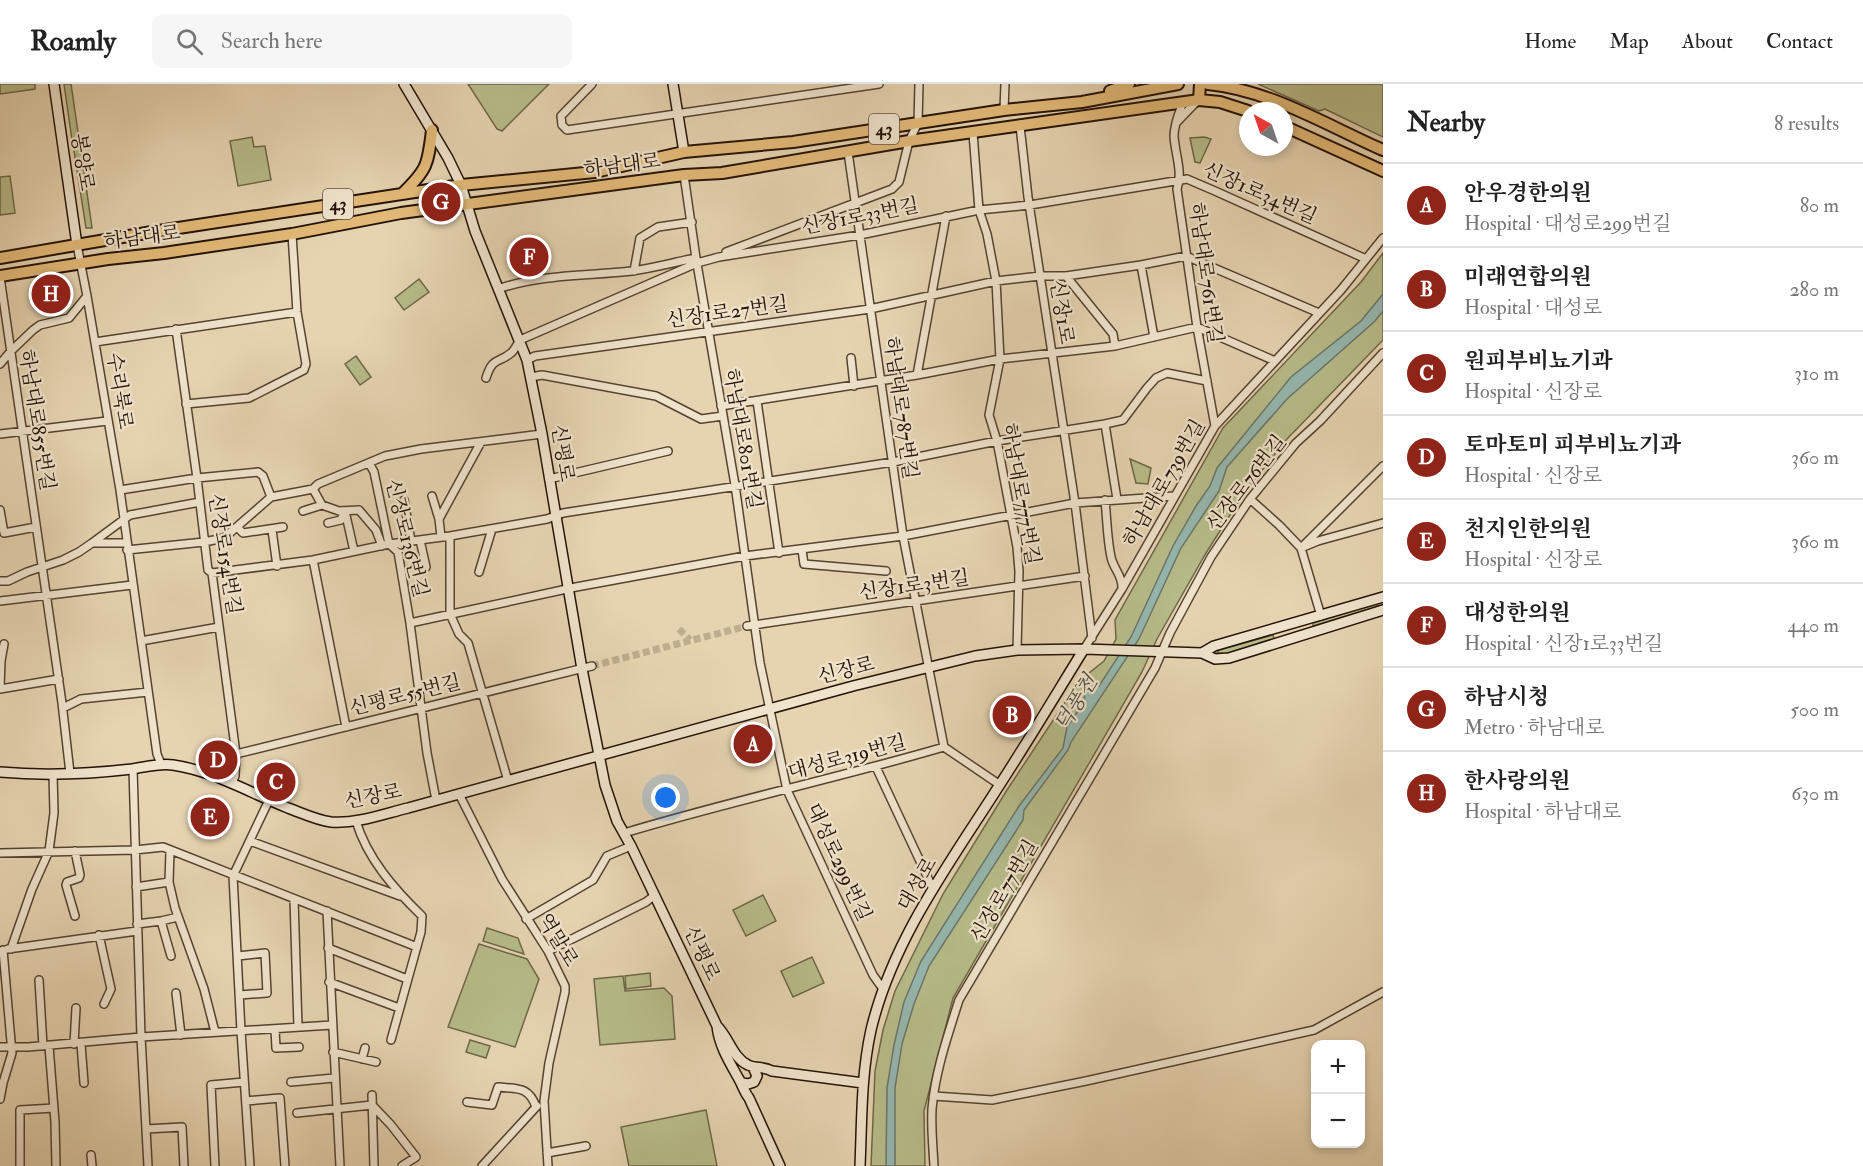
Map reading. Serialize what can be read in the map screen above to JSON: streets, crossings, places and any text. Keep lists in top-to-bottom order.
{
  "streets": {
    "main road": ["43", "하남대로"],
    "street": [
      "봉양로",
      "신장1로34번길",
      "신장1로33번길",
      "하남대로761번길",
      "신장1로27번길",
      "신장1로",
      "수리북로",
      "하남대로787번길",
      "하남대로855번길",
      "하남대로801번길",
      "신평로",
      "하남대로739번길",
      "신장로76번길",
      "하남대로777번길",
      "신장로136번길",
      "신장로154번길",
      "신장1로3번길",
      "신장로",
      "신평로55번길",
      "대성로319번길",
      "대성로299번길",
      "대성로",
      "신장로77번길",
      "역말로"
    ]
  },
  "crossings": [
    ["봉양로", "하남대로"],
    ["봉양로", "수리북로"],
    ["하남대로", "하남대로761번길"],
    ["하남대로", "신장1로"],
    ["하남대로", "수리북로"],
    ["하남대로", "하남대로787번길"],
    ["하남대로", "하남대로855번길"],
    ["하남대로", "하남대로801번길"],
    ["하남대로", "신평로"],
    ["하남대로", "하남대로777번길"],
    ["신장1로34번길", "신장1로33번길"],
    ["신장1로34번길", "하남대로761번길"],
    ["신장1로34번길", "신장1로"],
    ["신장1로34번길", "하남대로739번길"],
    ["신장1로33번길", "신장1로"],
    ["신장1로33번길", "하남대로787번길"],
    ["신장1로33번길", "하남대로801번길"],
    ["신장1로33번길", "신평로"],
    ["신장1로33번길", "하남대로777번길"],
    ["하남대로761번길", "신장1로27번길"],
    ["하남대로761번길", "하남대로739번길"],
    ["신장1로27번길", "신장1로"],
    ["신장1로27번길", "하남대로787번길"],
    ["신장1로27번길", "하남대로801번길"],
    ["신장1로27번길", "신평로"],
    ["신장1로27번길", "하남대로777번길"],
    ["신장1로", "하남대로739번길"],
    ["신장1로", "신장1로3번길"],
    ["수리북로", "신장로"],
    ["하남대로787번길", "신장1로3번길"],
    ["하남대로787번길", "신장로"],
    ["하남대로787번길", "대성로319번길"],
    ["하남대로855번길", "신장로"],
    ["하남대로801번길", "신장1로3번길"],
    ["하남대로801번길", "신장로"],
    ["하남대로801번길", "대성로299번길"],
    ["신평로", "신장로"],
    ["신평로", "신평로55번길"],
    ["신평로", "대성로319번길"],
    ["하남대로739번길", "신장로"],
    ["하남대로739번길", "대성로"],
    ["신장로76번길", "신장로"],
    ["신장로76번길", "신장로77번길"],
    ["하남대로777번길", "신장1로3번길"],
    ["하남대로777번길", "신장로"],
    ["신장로136번길", "신장로"],
    ["신장로136번길", "신평로55번길"],
    ["신장로154번길", "신장로"],
    ["신장로154번길", "신평로55번길"],
    ["신장로", "대성로299번길"],
    ["신장로", "대성로"],
    ["신장로", "신장로77번길"],
    ["신장로", "역말로"],
    ["대성로319번길", "대성로299번길"],
    ["대성로299번길", "대성로"]
  ],
  "water": ["덕풍천"],
  "north": "top left",
  "page": {
    "header": "Roamly",
    "search": "Search here",
    "nav": [
      "Home",
      "Map",
      "About",
      "Contact"
    ],
    "heading": ["Nearby", "8 results"],
    "list": [
      {
        "mark": "A",
        "name": "안우경한의원",
        "note": "Hospital · 대성로299번길",
        "value": "80 m"
      },
      {
        "mark": "B",
        "name": "미래연합의원",
        "note": "Hospital · 대성로",
        "value": "280 m"
      },
      {
        "mark": "C",
        "name": "원피부비뇨기과",
        "note": "Hospital · 신장로",
        "value": "310 m"
      },
      {
        "mark": "D",
        "name": "토마토미 피부비뇨기과",
        "note": "Hospital · 신장로",
        "value": "360 m"
      },
      {
        "mark": "E",
        "name": "천지인한의원",
        "note": "Hospital · 신장로",
        "value": "360 m"
      },
      {
        "mark": "F",
        "name": "대성한의원",
        "note": "Hospital · 신장1로33번길",
        "value": "440 m"
      },
      {
        "mark": "G",
        "name": "하남시청",
        "note": "Metro · 하남대로",
        "value": "500 m"
      },
      {
        "mark": "H",
        "name": "한사랑의원",
        "note": "Hospital · 하남대로",
        "value": "630 m"
      }
    ],
    "pins": [
      "G",
      "F",
      "H",
      "B",
      "A",
      "D",
      "C",
      "E"
    ],
    "map_buttons": ["+", "−"]
  }
}
